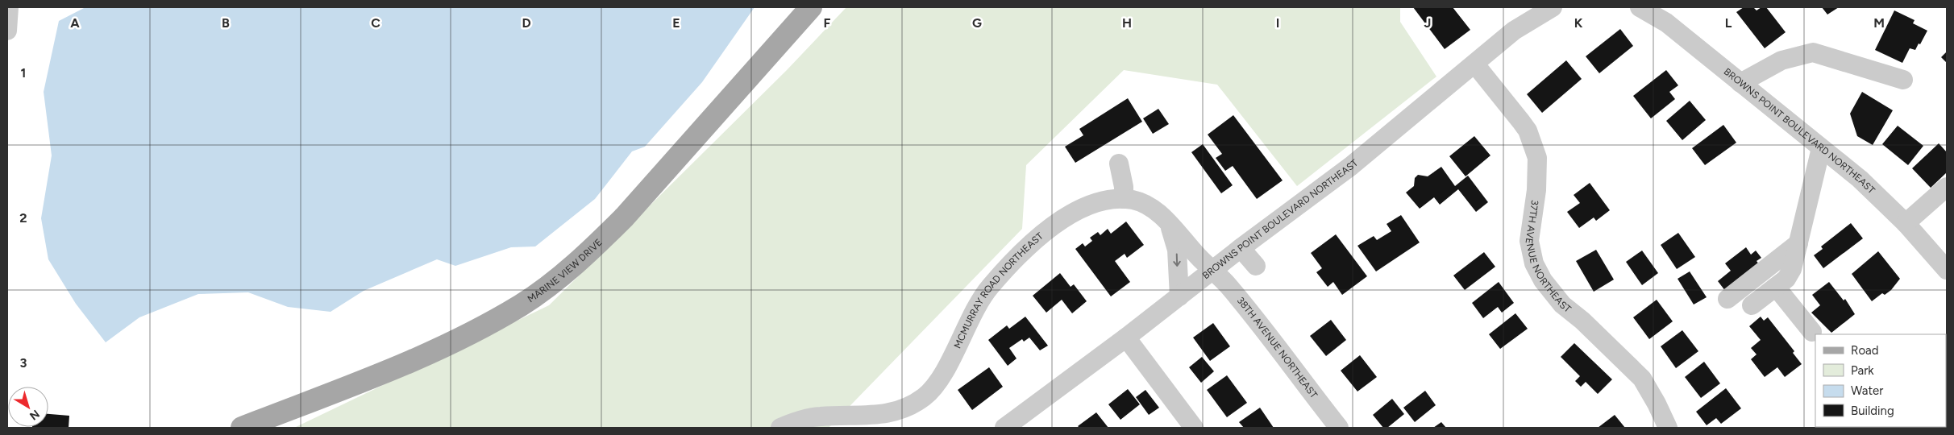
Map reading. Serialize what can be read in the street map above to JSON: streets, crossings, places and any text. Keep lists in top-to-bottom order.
{
  "streets": {
    "main road": ["MARINE VIEW DRIVE"],
    "street": [
      "BROWNS POINT BOULEVARD NORTHEAST",
      "37TH AVENUE NORTHEAST",
      "MCMURRAY ROAD NORTHEAST",
      "38TH AVENUE NORTHEAST"
    ]
  },
  "crossings": [
    ["BROWNS POINT BOULEVARD NORTHEAST", "37TH AVENUE NORTHEAST"],
    ["BROWNS POINT BOULEVARD NORTHEAST", "MCMURRAY ROAD NORTHEAST"],
    ["BROWNS POINT BOULEVARD NORTHEAST", "38TH AVENUE NORTHEAST"],
    ["MCMURRAY ROAD NORTHEAST", "38TH AVENUE NORTHEAST"]
  ],
  "legend": [
    "Road",
    "Park",
    "Water",
    "Building"
  ],
  "north": "bottom right",
  "grid": {
    "columns": [
      "A",
      "B",
      "C",
      "D",
      "E",
      "F",
      "G",
      "H",
      "I",
      "J",
      "K",
      "L",
      "M"
    ],
    "rows": ["1", "2", "3"]
  }
}
